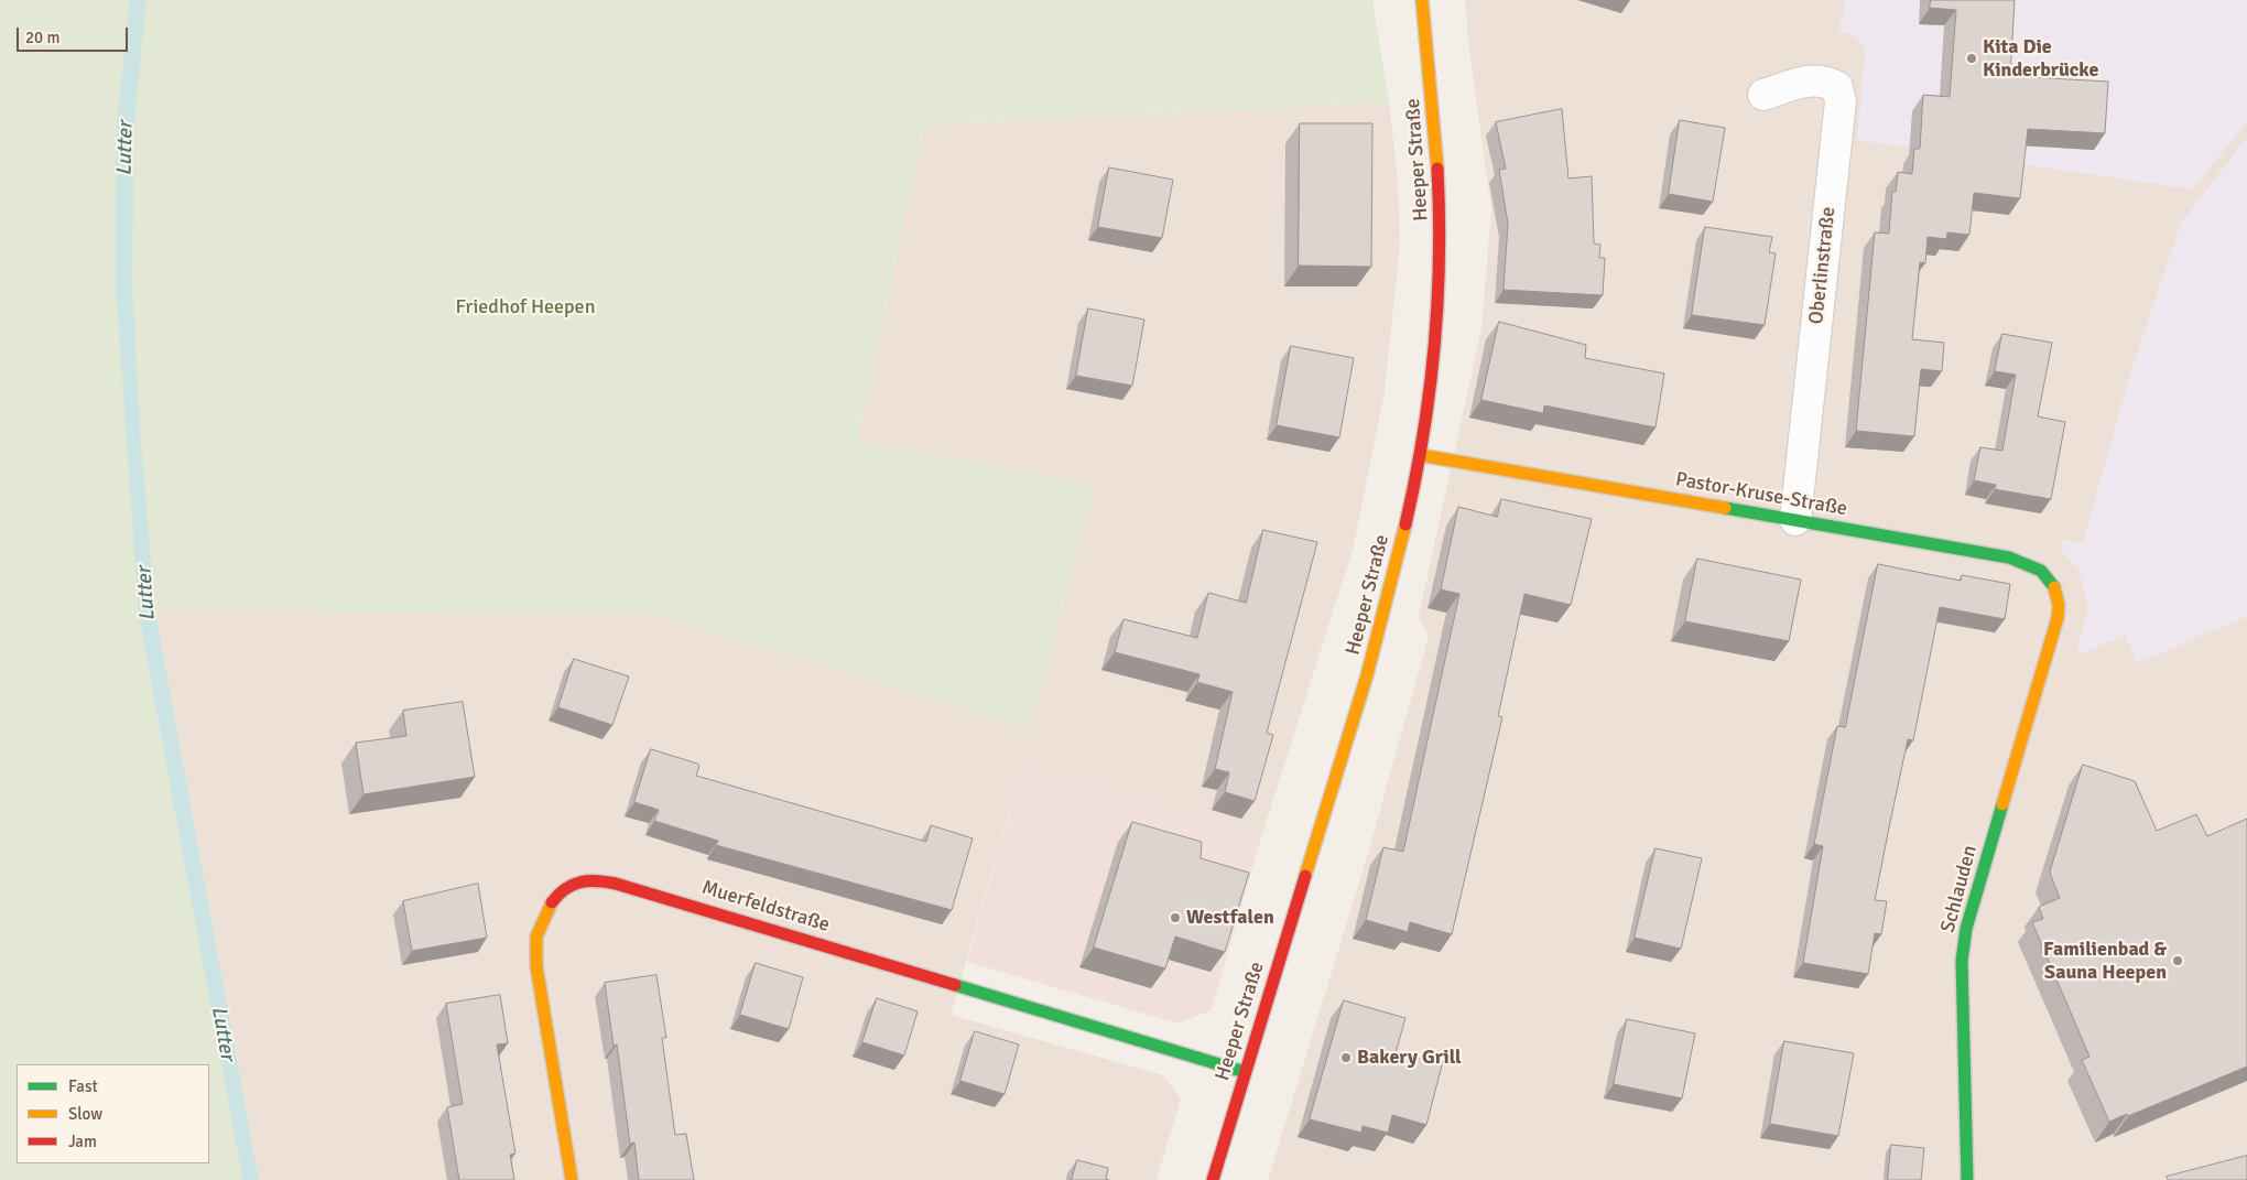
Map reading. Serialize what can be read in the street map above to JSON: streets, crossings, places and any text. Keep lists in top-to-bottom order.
{
  "streets": {
    "street": [
      "Heeper Straße",
      "Oberlinstraße",
      "Pastor-Kruse-Straße",
      "Schlauden",
      "Muerfeldstraße"
    ]
  },
  "crossings": [
    ["Heeper Straße", "Pastor-Kruse-Straße"],
    ["Heeper Straße", "Muerfeldstraße"],
    ["Oberlinstraße", "Pastor-Kruse-Straße"],
    ["Pastor-Kruse-Straße", "Schlauden"]
  ],
  "water": ["Lutter"],
  "parks": ["Friedhof Heepen"],
  "places": [
    "Kita Die Kinderbrücke",
    "Westfalen",
    "Familienbad & Sauna Heepen",
    "Bakery Grill"
  ],
  "legend": ["Fast", "Slow", "Jam"],
  "scale_bar": "20 m"
}
